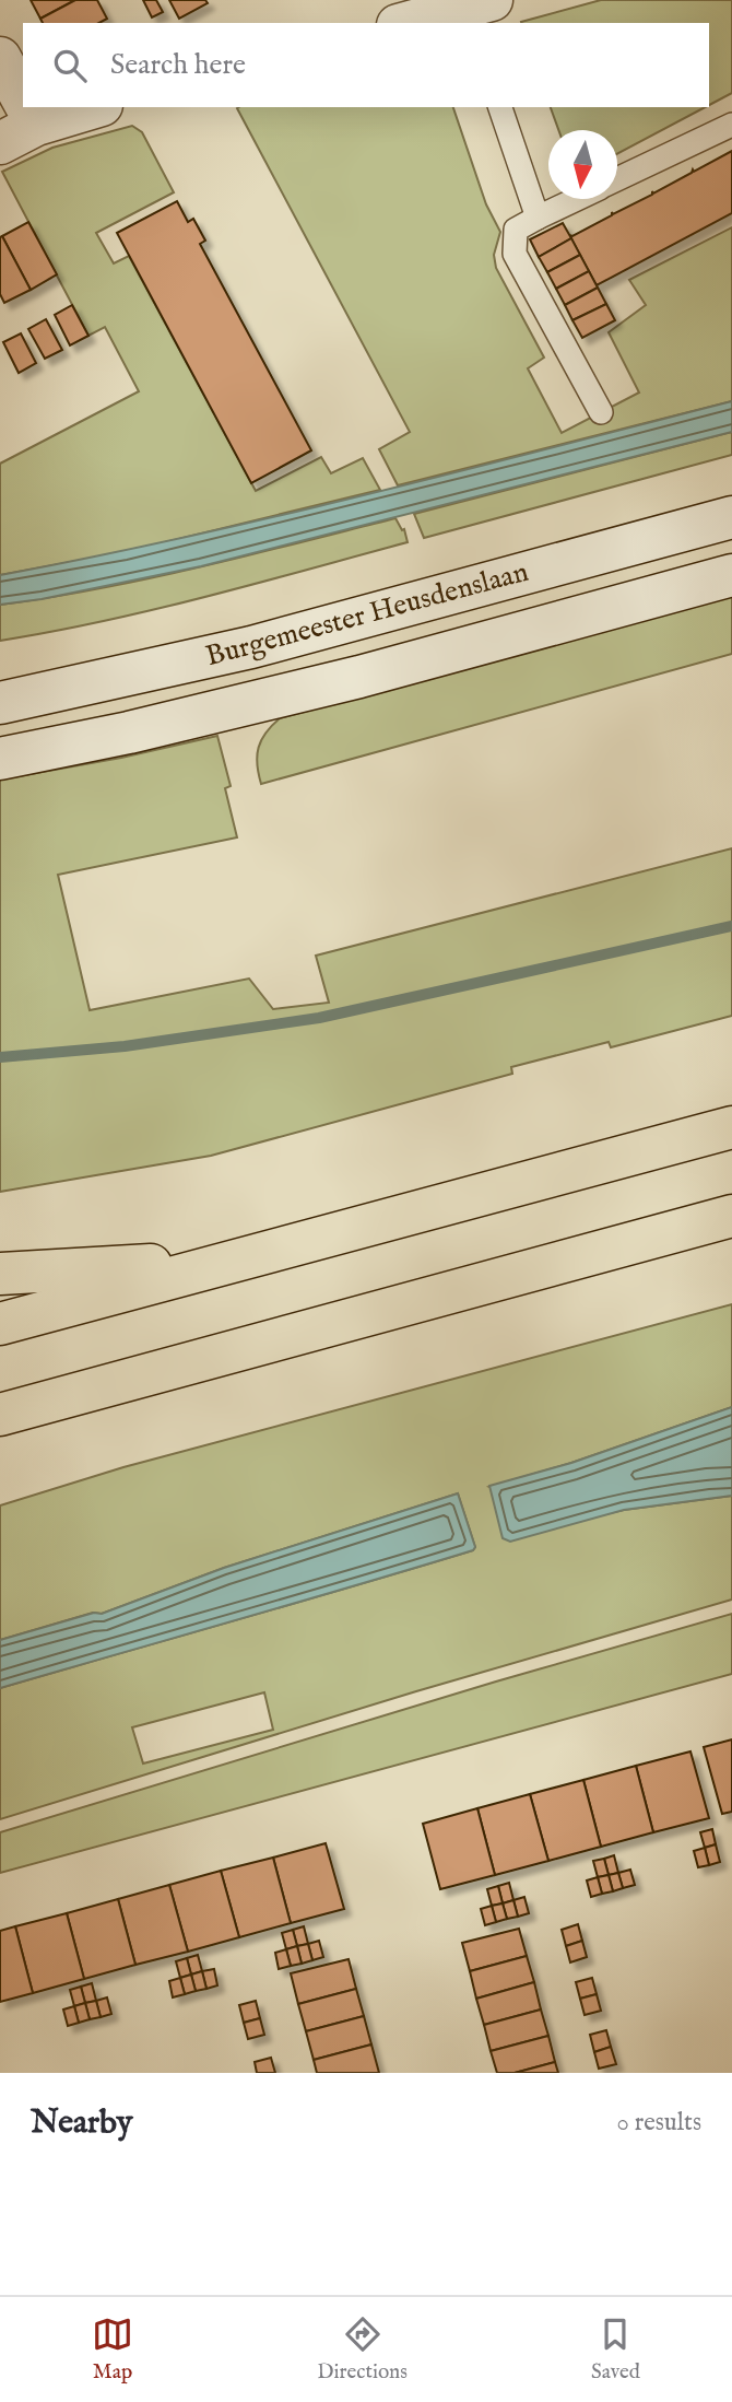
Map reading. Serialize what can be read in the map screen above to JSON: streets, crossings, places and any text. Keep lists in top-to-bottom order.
{
  "streets": {
    "main road": ["Burgemeester Heusdenslaan"]
  },
  "north": "bottom",
  "page": {
    "search": "Search here",
    "heading": ["Nearby", "0 results"],
    "nav": ["Map", "Directions", "Saved"]
  }
}
